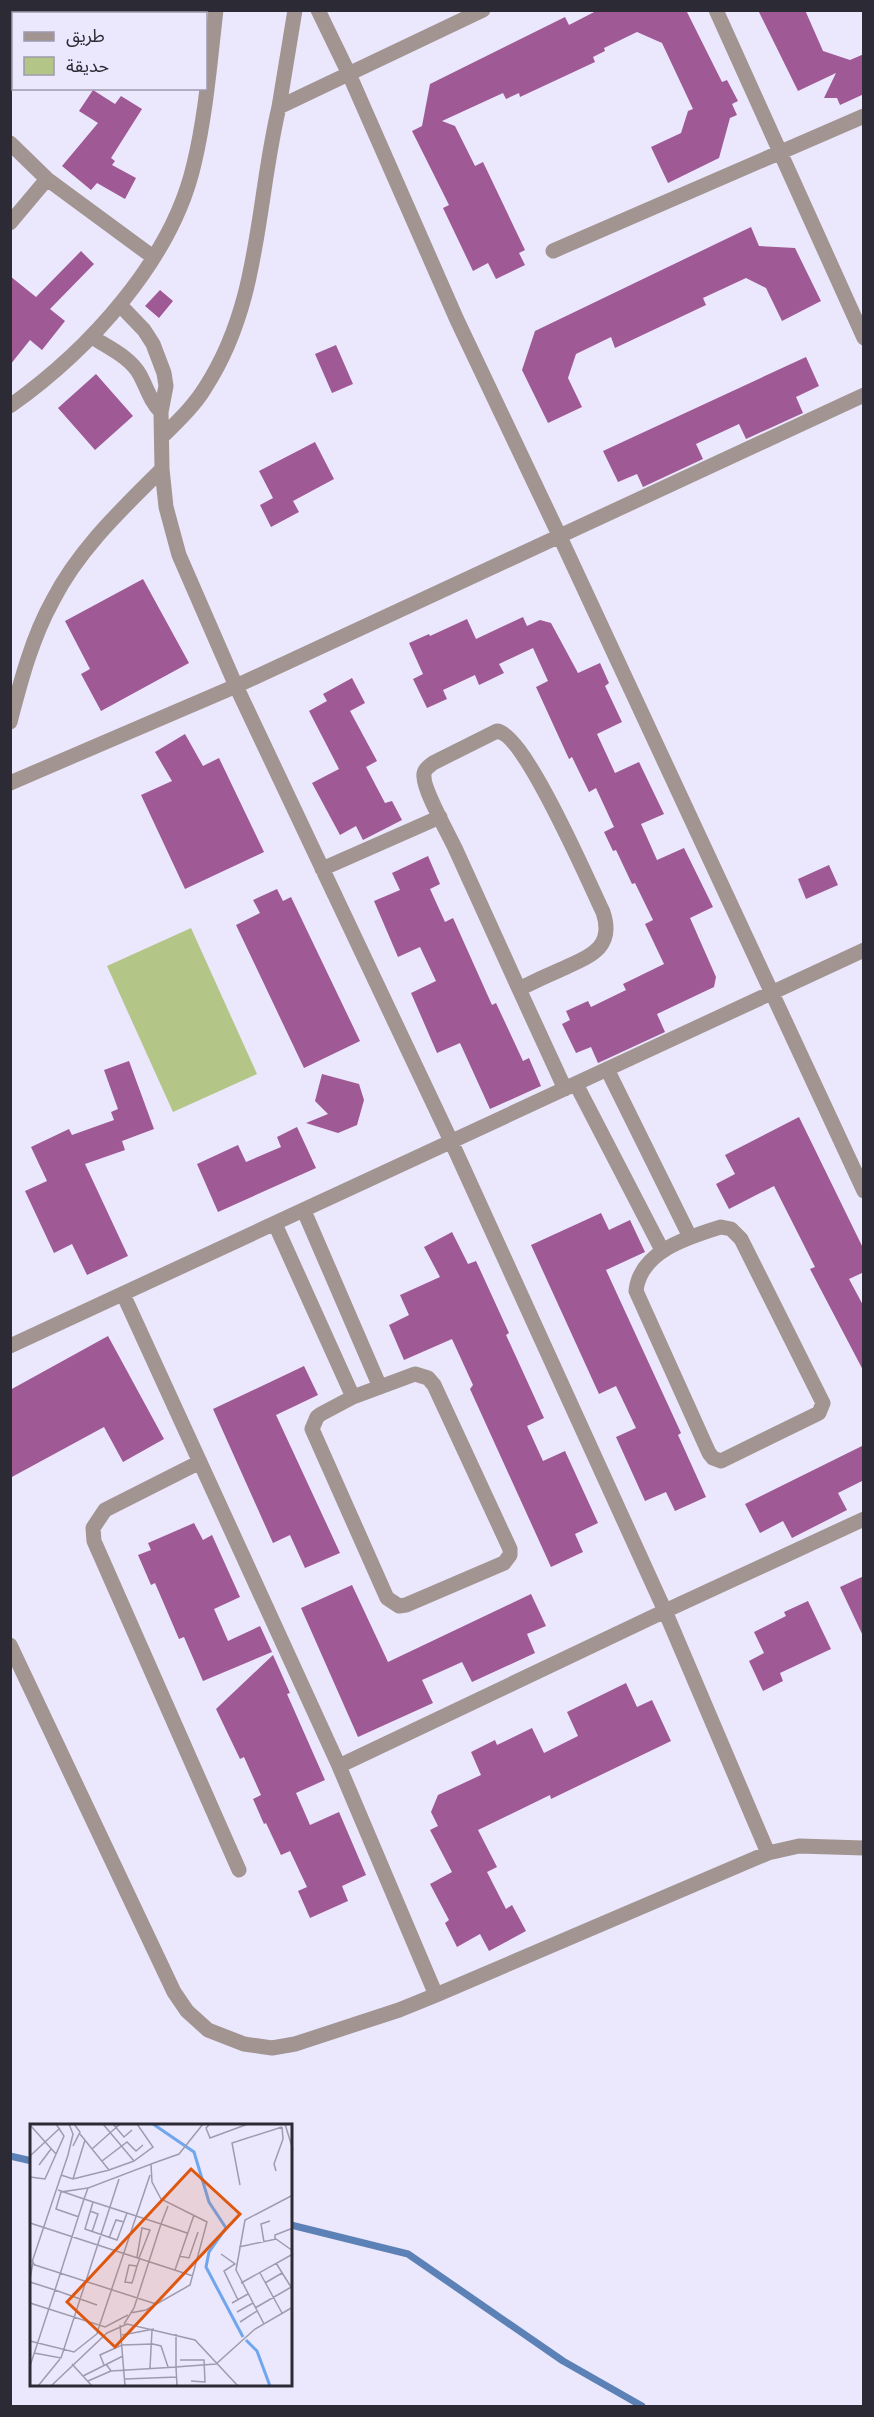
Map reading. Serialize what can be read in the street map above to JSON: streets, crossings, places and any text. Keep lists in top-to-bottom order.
{
  "legend": ["طريق", "حديقة"]
}
